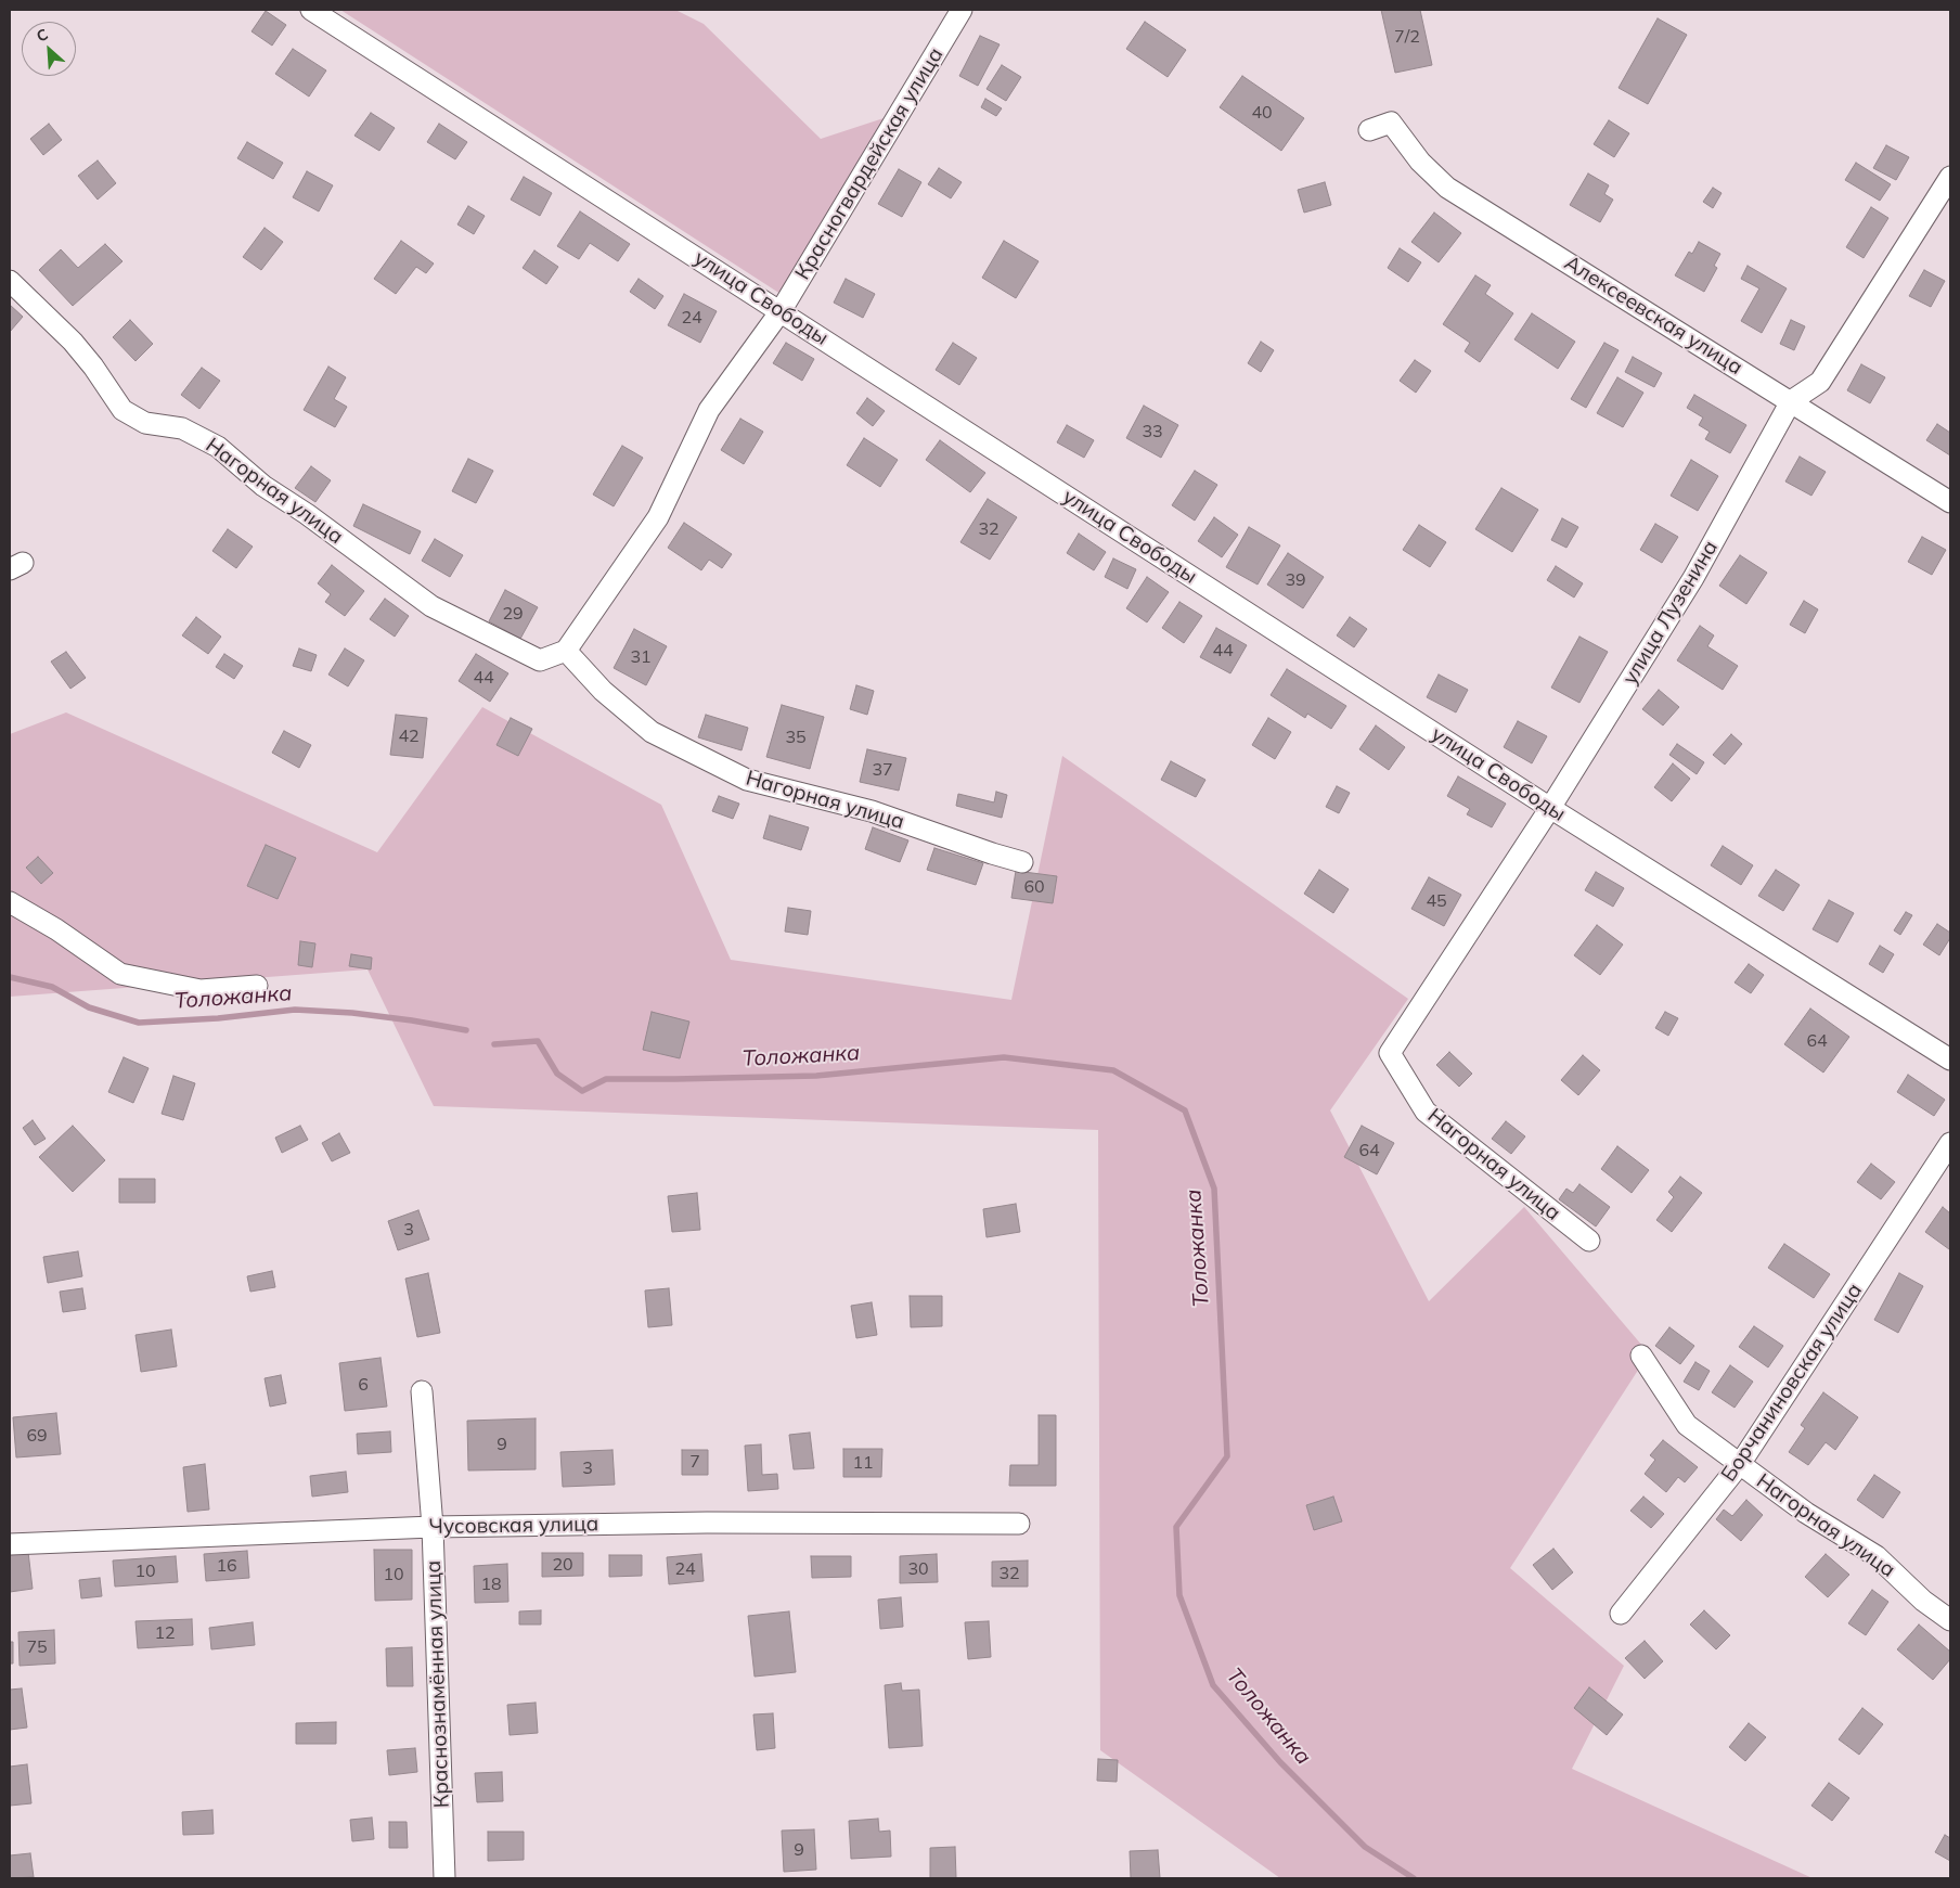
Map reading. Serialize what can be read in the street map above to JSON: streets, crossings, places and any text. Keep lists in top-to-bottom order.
{
  "streets": {
    "street": [
      "Красногвардейская улица",
      "улица Свободы",
      "Алексеевская улица",
      "Нагорная улица",
      "улица Лузенина",
      "Борчаниновская улица",
      "Чусовская улица",
      "Краснознамённая улица"
    ]
  },
  "crossings": [
    ["Красногвардейская улица", "улица Свободы"],
    ["Красногвардейская улица", "Нагорная улица"],
    ["улица Свободы", "улица Лузенина"],
    ["Алексеевская улица", "улица Лузенина"],
    ["Нагорная улица", "улица Лузенина"],
    ["Нагорная улица", "Борчаниновская улица"],
    ["Чусовская улица", "Краснознамённая улица"]
  ],
  "water": ["Толожанка"],
  "house_numbers": [
    "7/2",
    "40",
    "24",
    "33",
    "32",
    "39",
    "29",
    "44",
    "31",
    "44",
    "42",
    "35",
    "37",
    "60",
    "45",
    "64",
    "64",
    "3",
    "6",
    "69",
    "9",
    "7",
    "11",
    "3",
    "20",
    "16",
    "24",
    "30",
    "10",
    "32",
    "10",
    "18",
    "12",
    "75",
    "9"
  ],
  "north": "top left"
}
